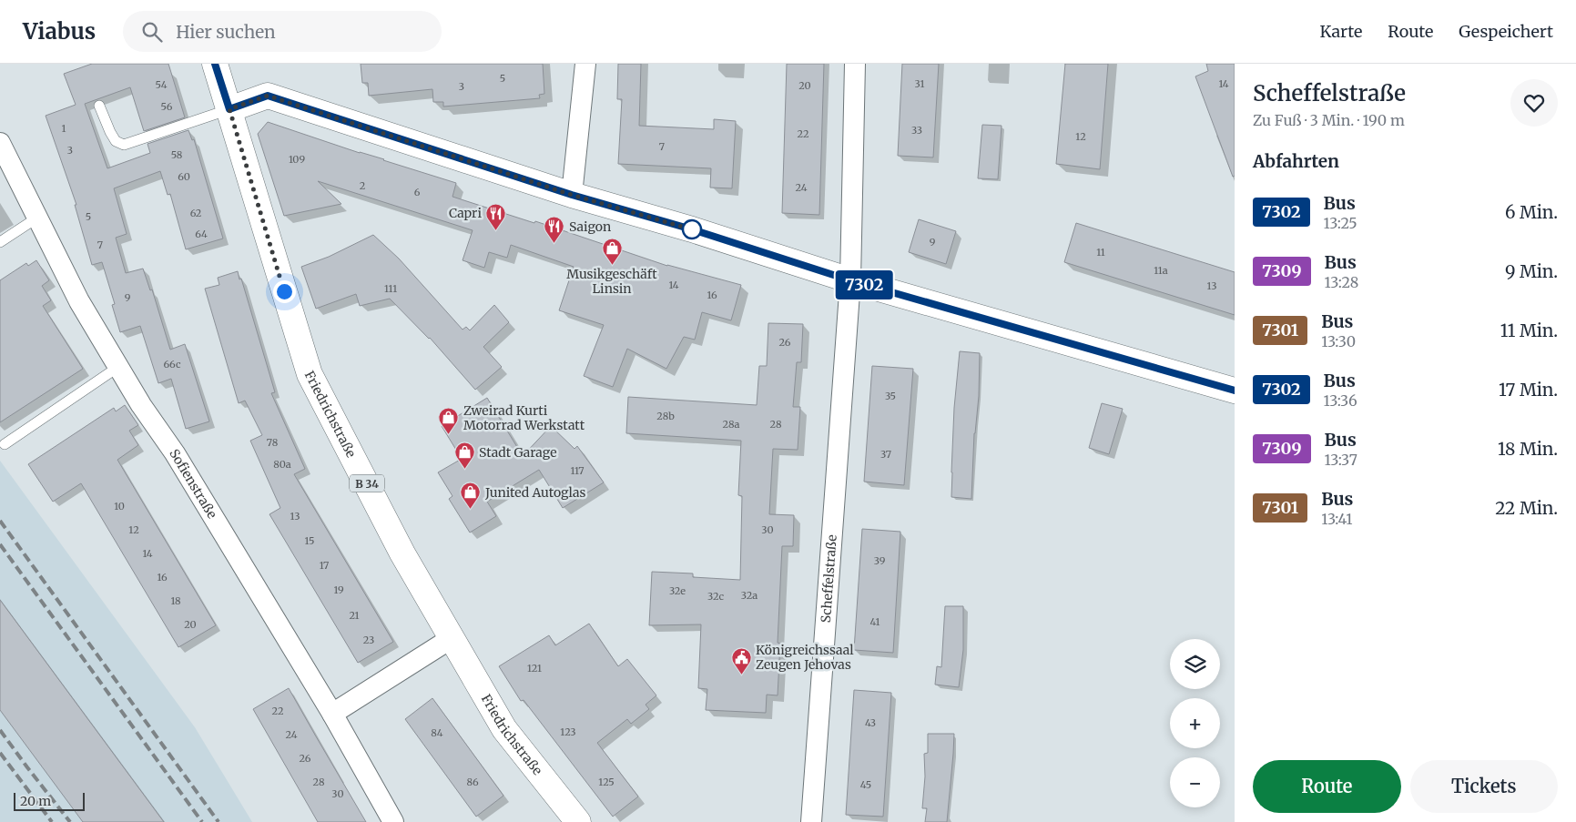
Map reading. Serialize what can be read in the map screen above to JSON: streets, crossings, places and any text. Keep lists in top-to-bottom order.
{
  "streets": {
    "street": [
      "Friedrichstraße",
      "B 34",
      "Sofienstraße",
      "Scheffelstraße"
    ]
  },
  "places": {
    "restaurant": ["Capri", "Saigon"],
    "shop": [
      "Musikgeschäft Linsin",
      "Zweirad Kurti Motorrad Werkstatt",
      "Stadt Garage",
      "Junited Autoglas"
    ],
    "public building": ["Königreichssaal Zeugen Jehovas"]
  },
  "lines": ["bus line 7302"],
  "house_numbers": [
    "5",
    "31",
    "14",
    "54",
    "20",
    "3",
    "56",
    "1",
    "33",
    "22",
    "12",
    "7",
    "3",
    "58",
    "109",
    "60",
    "2",
    "24",
    "6",
    "62",
    "5",
    "64",
    "9",
    "7",
    "11",
    "11a",
    "14",
    "13",
    "111",
    "16",
    "9",
    "26",
    "66c",
    "35",
    "28b",
    "28a",
    "28",
    "78",
    "37",
    "80a",
    "117",
    "10",
    "13",
    "12",
    "30",
    "15",
    "14",
    "39",
    "17",
    "16",
    "19",
    "32e",
    "32a",
    "32c",
    "18",
    "21",
    "41",
    "20",
    "23",
    "121",
    "22",
    "43",
    "123",
    "84",
    "24",
    "26",
    "28",
    "86",
    "125",
    "45",
    "30"
  ],
  "scale_bar": "20 m",
  "page": {
    "header": "Viabus",
    "search": "Hier suchen",
    "nav": ["Karte", "Route", "Gespeichert"],
    "on_map": "7302",
    "heading": [
      ["Scheffelstraße", "Zu Fuß · 3 Min. · 190 m"],
      "Abfahrten"
    ],
    "list": [
      {
        "mark": "7302",
        "name": "Bus",
        "note": "13:25",
        "value": "6 Min."
      },
      {
        "mark": "7309",
        "name": "Bus",
        "note": "13:28",
        "value": "9 Min."
      },
      {
        "mark": "7301",
        "name": "Bus",
        "note": "13:30",
        "value": "11 Min."
      },
      {
        "mark": "7302",
        "name": "Bus",
        "note": "13:36",
        "value": "17 Min."
      },
      {
        "mark": "7309",
        "name": "Bus",
        "note": "13:37",
        "value": "18 Min."
      },
      {
        "mark": "7301",
        "name": "Bus",
        "note": "13:41",
        "value": "22 Min."
      }
    ],
    "map_buttons": ["+", "−"],
    "buttons": ["Route", "Tickets"],
    "scale": "20 m"
  }
}
